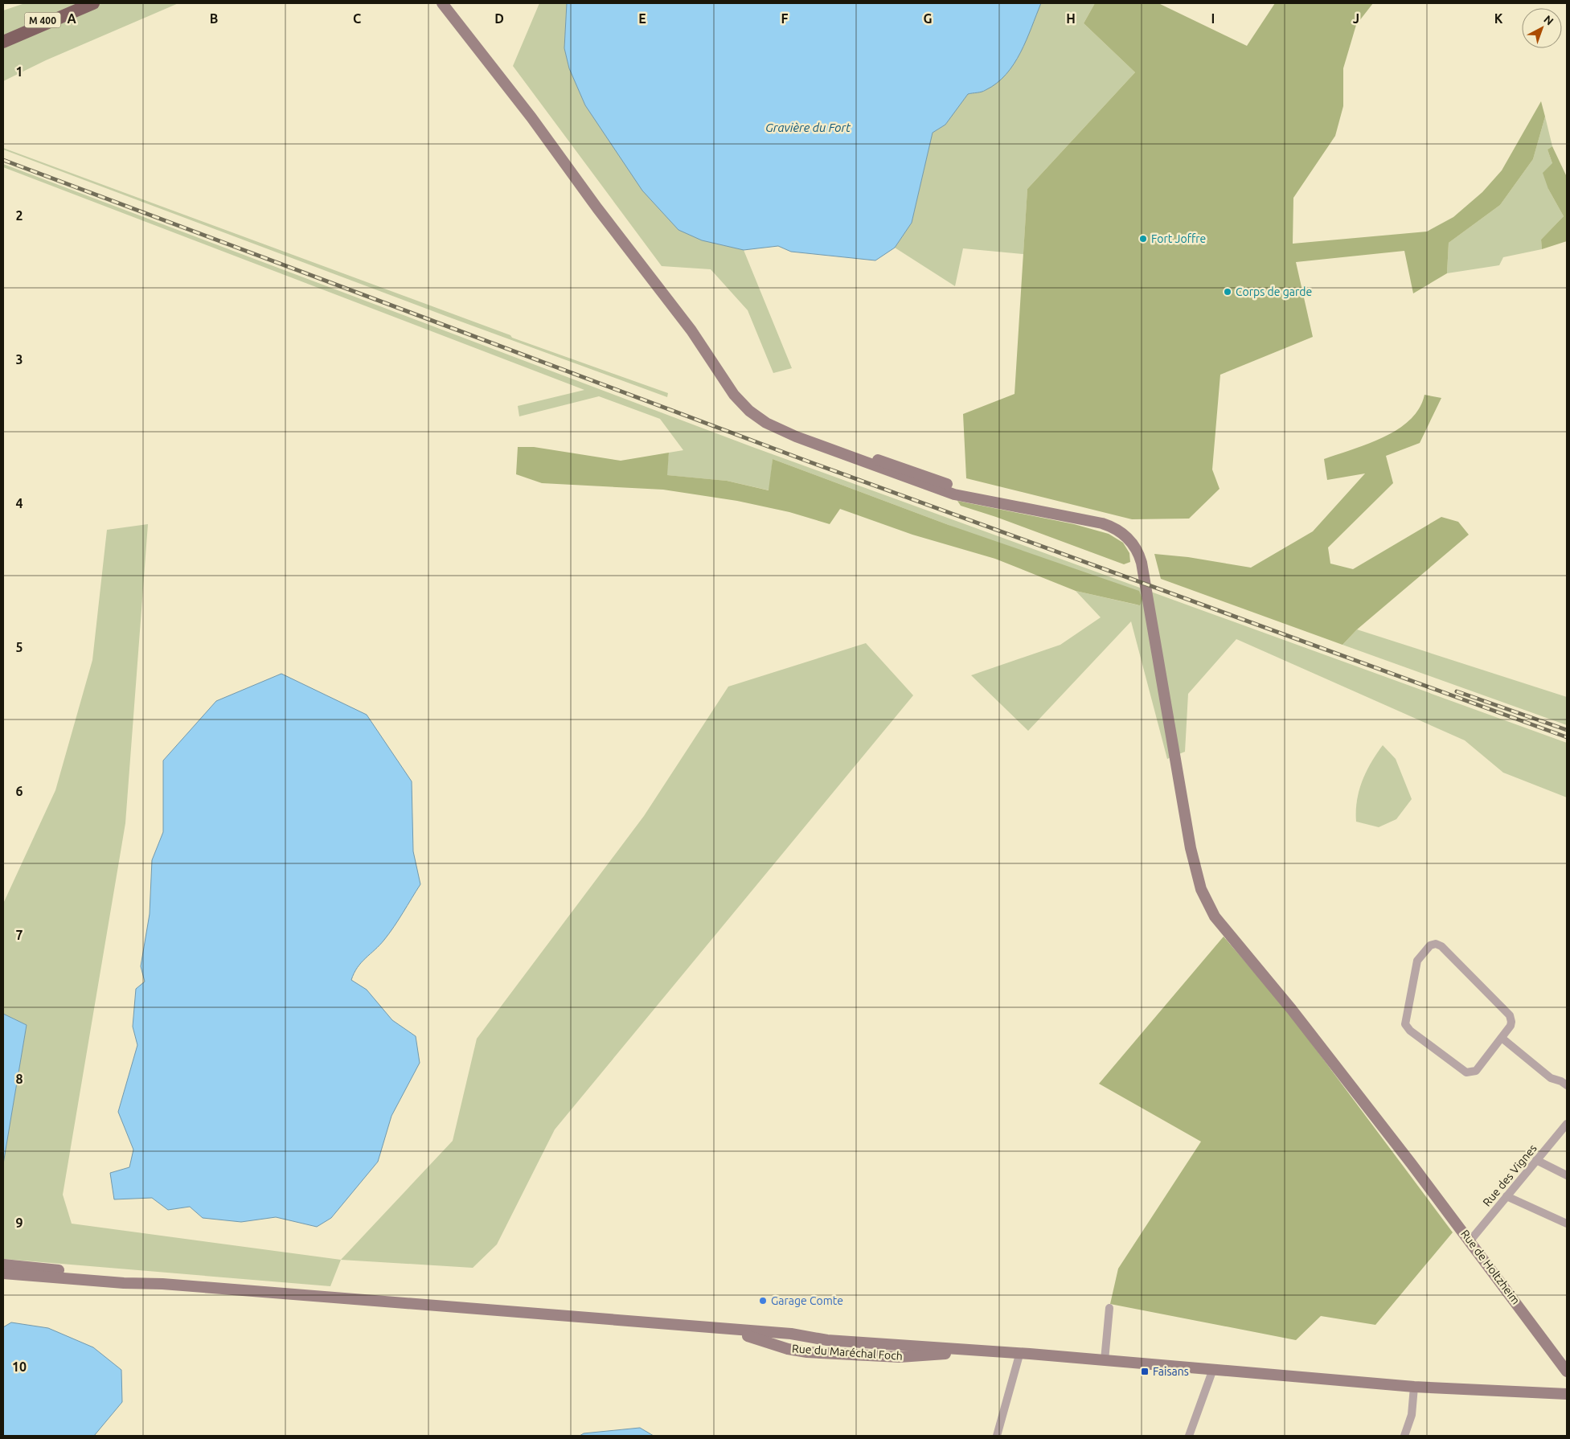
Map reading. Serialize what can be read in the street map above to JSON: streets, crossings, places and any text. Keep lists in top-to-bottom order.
{
  "streets": {
    "highway": ["M 400"],
    "main road": ["Rue de Holtzheim", "Rue du Maréchal Foch"],
    "street": ["Rue des Vignes"]
  },
  "crossings": [
    ["Rue des Vignes", "Rue de Holtzheim"]
  ],
  "water": ["Gravière du Fort"],
  "places": {
    "other": ["Fort Joffre", "Corps de garde", "Garage Comte"],
    "transit": ["Faisans"]
  },
  "north": "top right",
  "grid": {
    "columns": [
      "A",
      "B",
      "C",
      "D",
      "E",
      "F",
      "G",
      "H",
      "I",
      "J",
      "K"
    ],
    "rows": [
      "1",
      "2",
      "3",
      "4",
      "5",
      "6",
      "7",
      "8",
      "9",
      "10"
    ]
  }
}
